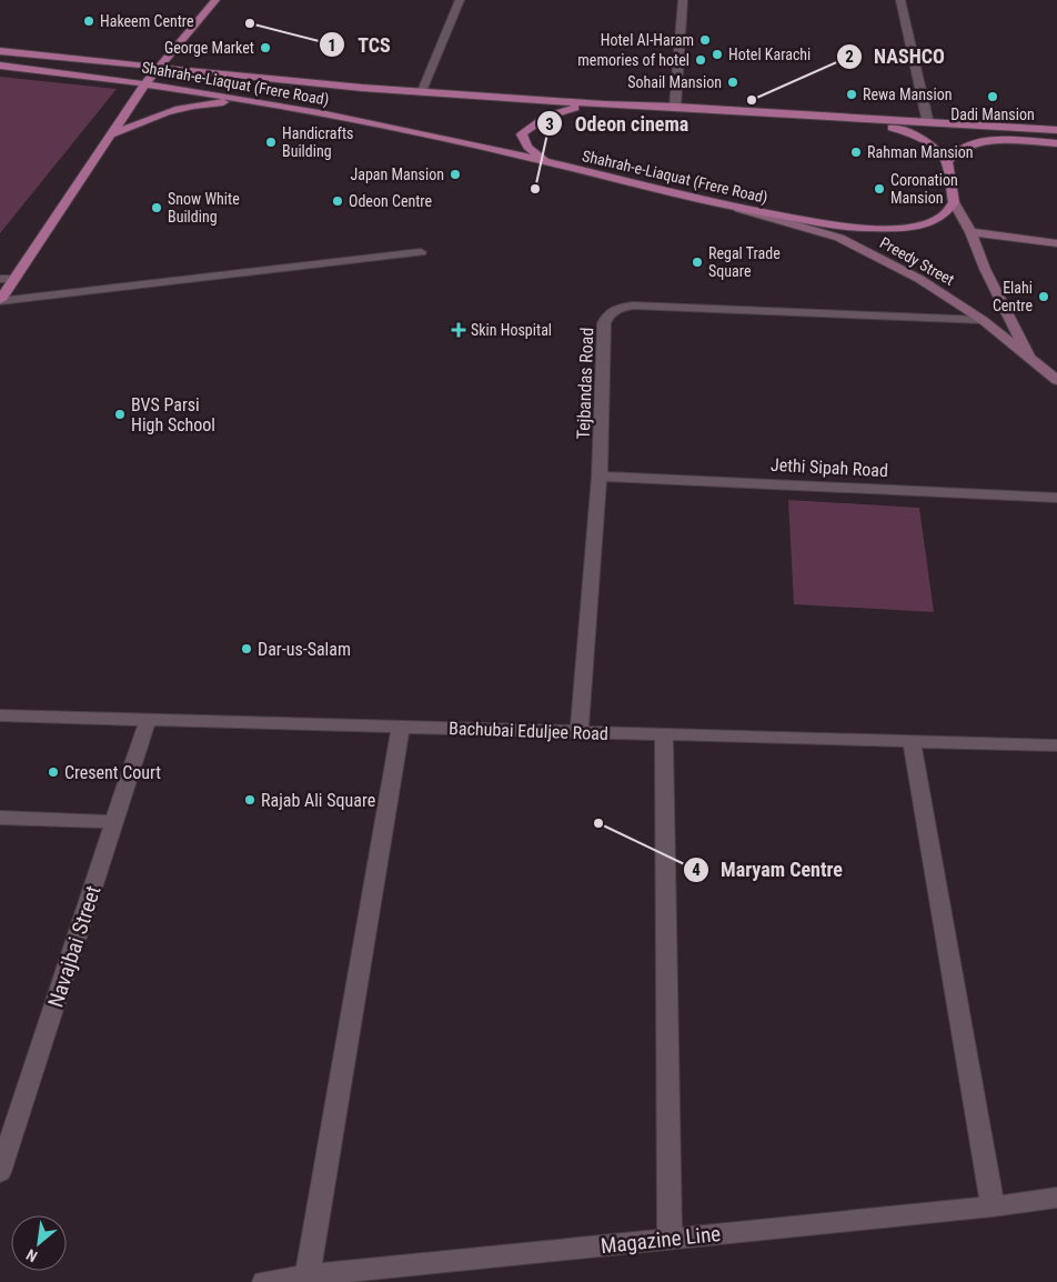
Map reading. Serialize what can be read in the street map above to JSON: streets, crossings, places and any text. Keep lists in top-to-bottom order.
{
  "streets": {
    "main road": ["Shahrah-e-Liaquat (Frere Road)", "Preedy Street"],
    "street": [
      "Tejbandas Road",
      "Jethi Sipah Road",
      "Bachubai Eduljee Road",
      "Navajbai Street",
      "Magazine Line"
    ]
  },
  "crossings": [
    ["Shahrah-e-Liaquat (Frere Road)", "Preedy Street"],
    ["Preedy Street", "Tejbandas Road"],
    ["Tejbandas Road", "Jethi Sipah Road"],
    ["Tejbandas Road", "Bachubai Eduljee Road"],
    ["Bachubai Eduljee Road", "Navajbai Street"]
  ],
  "places": {
    "other": [
      "Hakeem Centre",
      "TCS",
      "Hotel Al-Haram",
      "George Market",
      "Hotel Karachi",
      "memories of hotel",
      "Sohail Mansion",
      "Rewa Mansion",
      "Dadi Mansion",
      "NASHCO",
      "Handicrafts Building",
      "Rahman Mansion",
      "Japan Mansion",
      "Odeon cinema",
      "Coronation Mansion",
      "Odeon Centre",
      "Snow White Building",
      "Regal Trade Square",
      "Elahi Centre",
      "BVS Parsi High School",
      "Dar-us-Salam",
      "Cresent Court",
      "Rajab Ali Square",
      "Maryam Centre"
    ],
    "health": ["Skin Hospital"]
  },
  "north": "bottom left"
}
